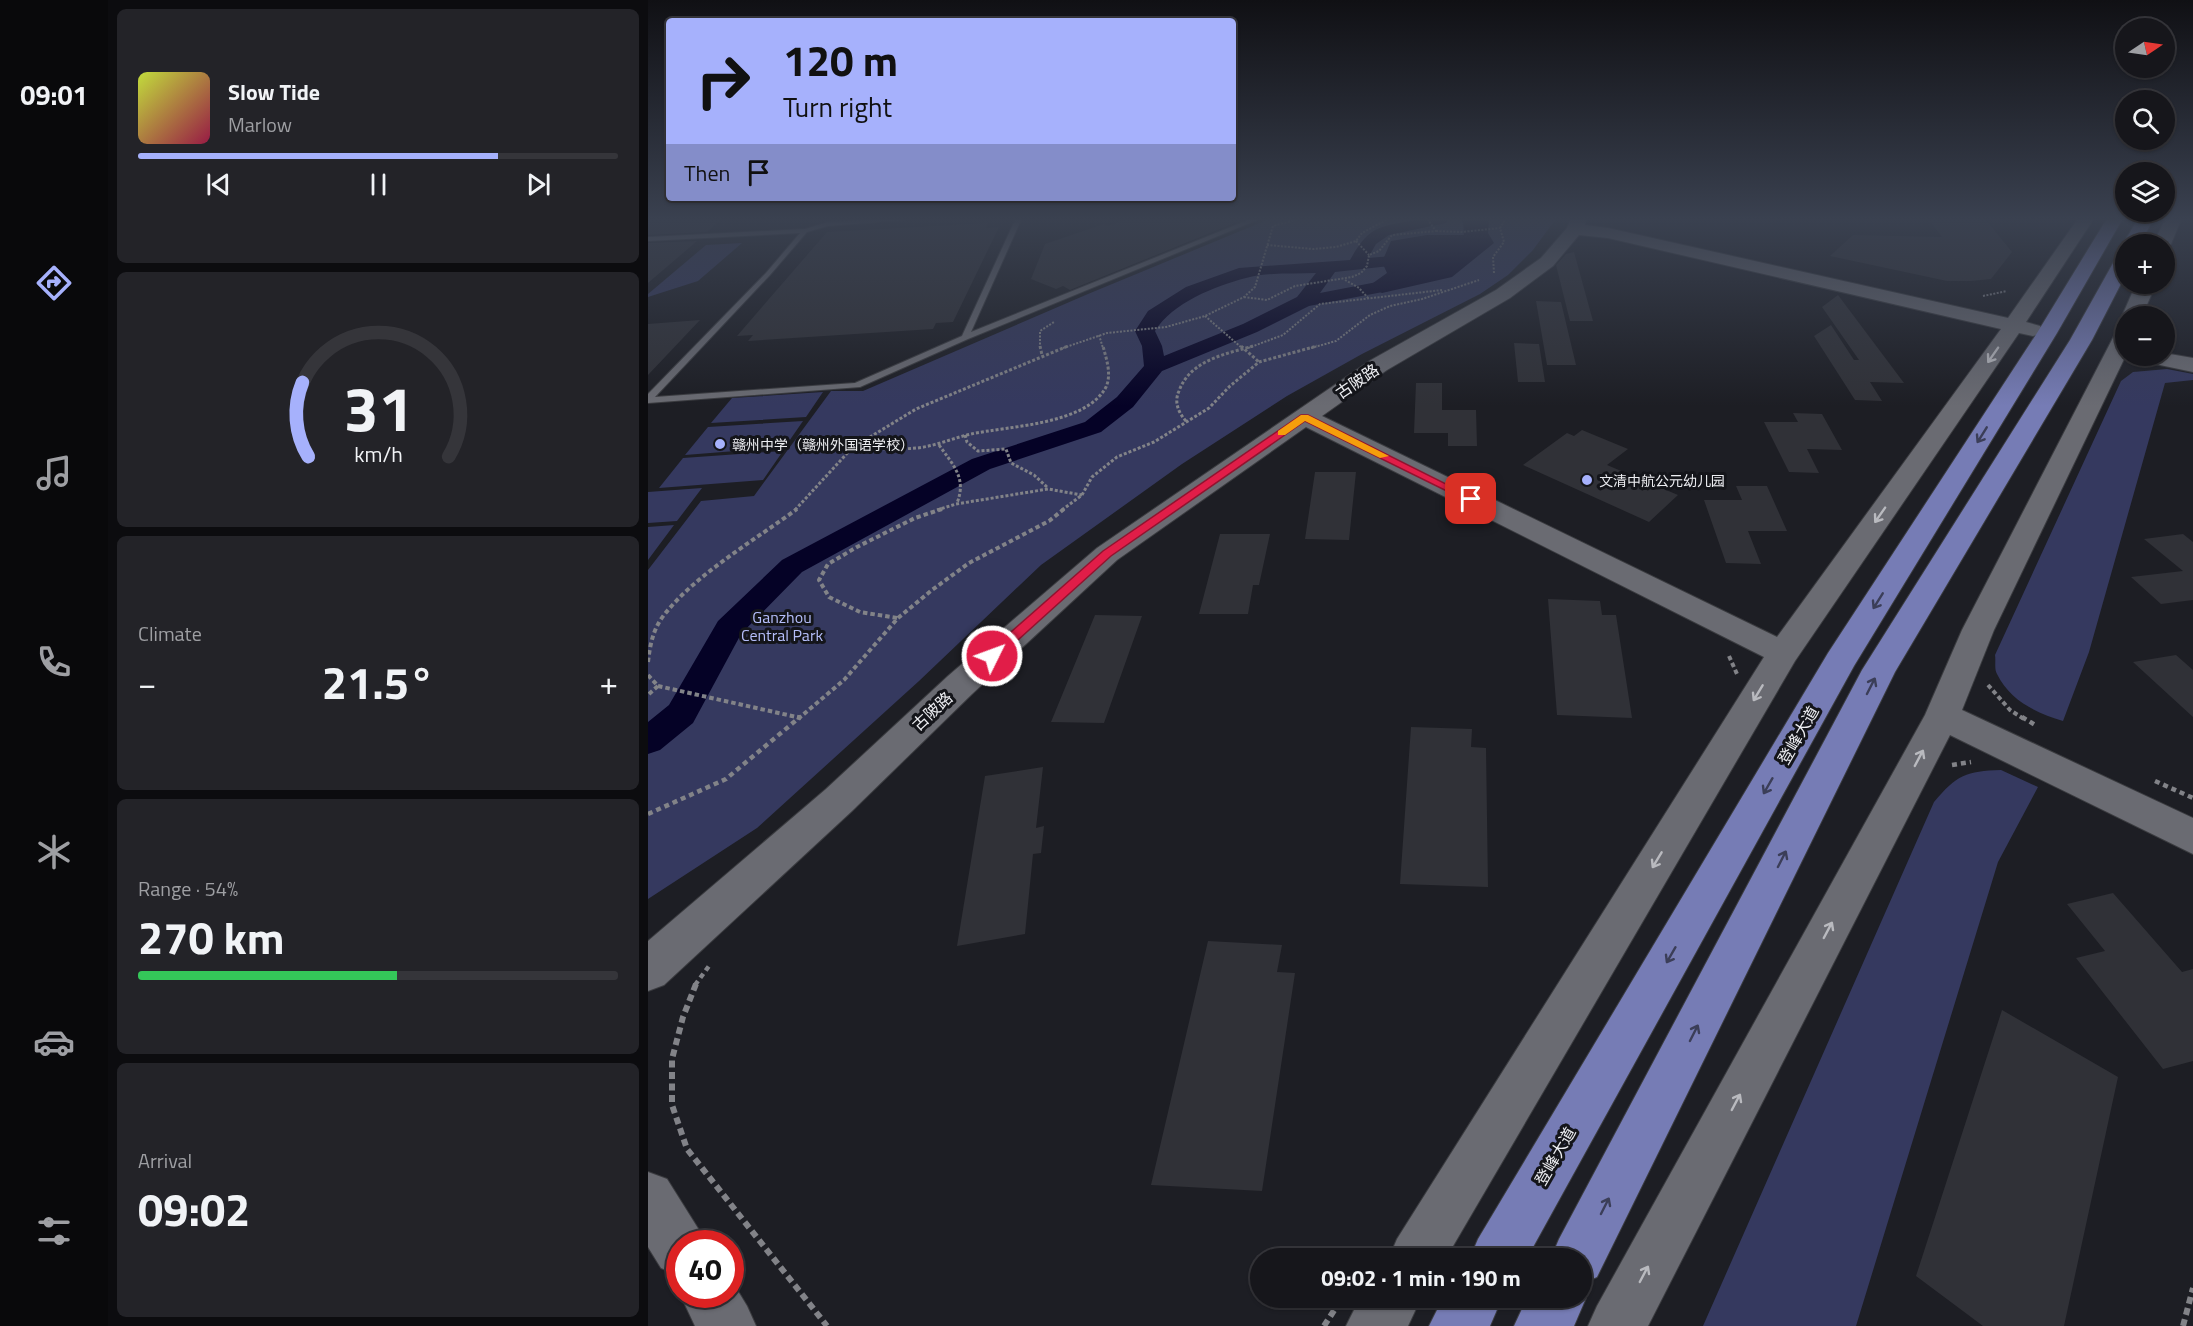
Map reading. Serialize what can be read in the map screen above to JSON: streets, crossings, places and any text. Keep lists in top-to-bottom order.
{
  "streets": {
    "main road": ["登峰大道"],
    "street": ["古陂路"]
  },
  "parks": ["Ganzhou Central Park"],
  "places": ["赣州中学（赣州外国语学校）", "文清中航公元幼儿园"],
  "north": "right",
  "page": {
    "tabs": "09:01",
    "map_buttons": ["+", "−"],
    "turn": ["120 m", "Turn right"],
    "song": ["Slow Tide", "Marlow"],
    "then": "Then",
    "tile": [
      "Climate",
      ["Range · 54%", "270 km"],
      ["Arrival", "09:02"]
    ],
    "heat": ["−", "21.5°", "+"],
    "limit": "40",
    "trip": "09:02 · 1 min · 190 m",
    "gauge": ["31", "km/h"]
  }
}
